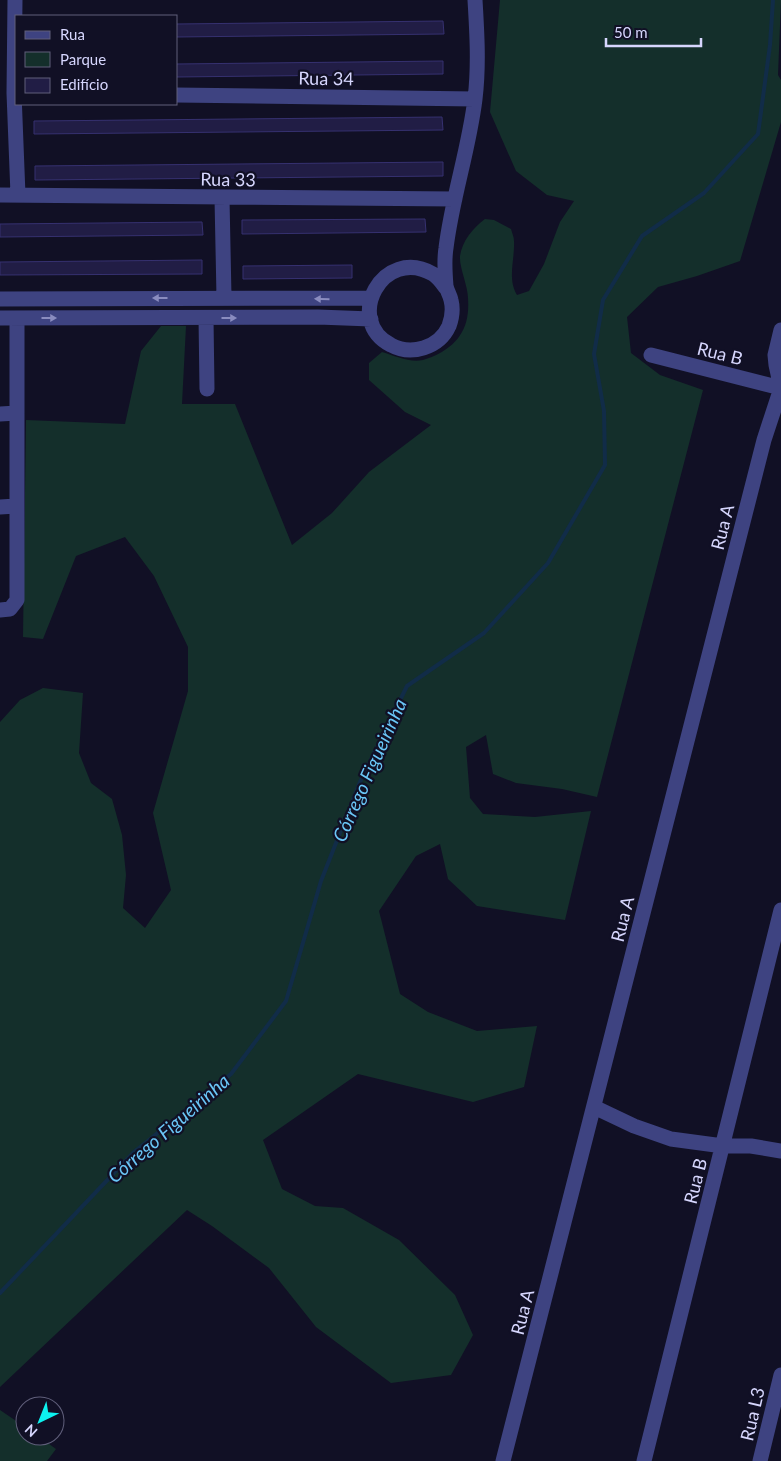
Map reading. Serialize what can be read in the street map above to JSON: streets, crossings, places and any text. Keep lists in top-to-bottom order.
{
  "streets": {
    "street": [
      "Rua 34",
      "Rua 33",
      "Rua B",
      "Rua A",
      "Rua L3"
    ]
  },
  "crossings": [
    ["Rua B", "Rua A"]
  ],
  "water": ["Córrego Figueirinha"],
  "legend": ["Rua", "Parque", "Edifício"],
  "scale_bar": "50 m",
  "north": "bottom left"
}
